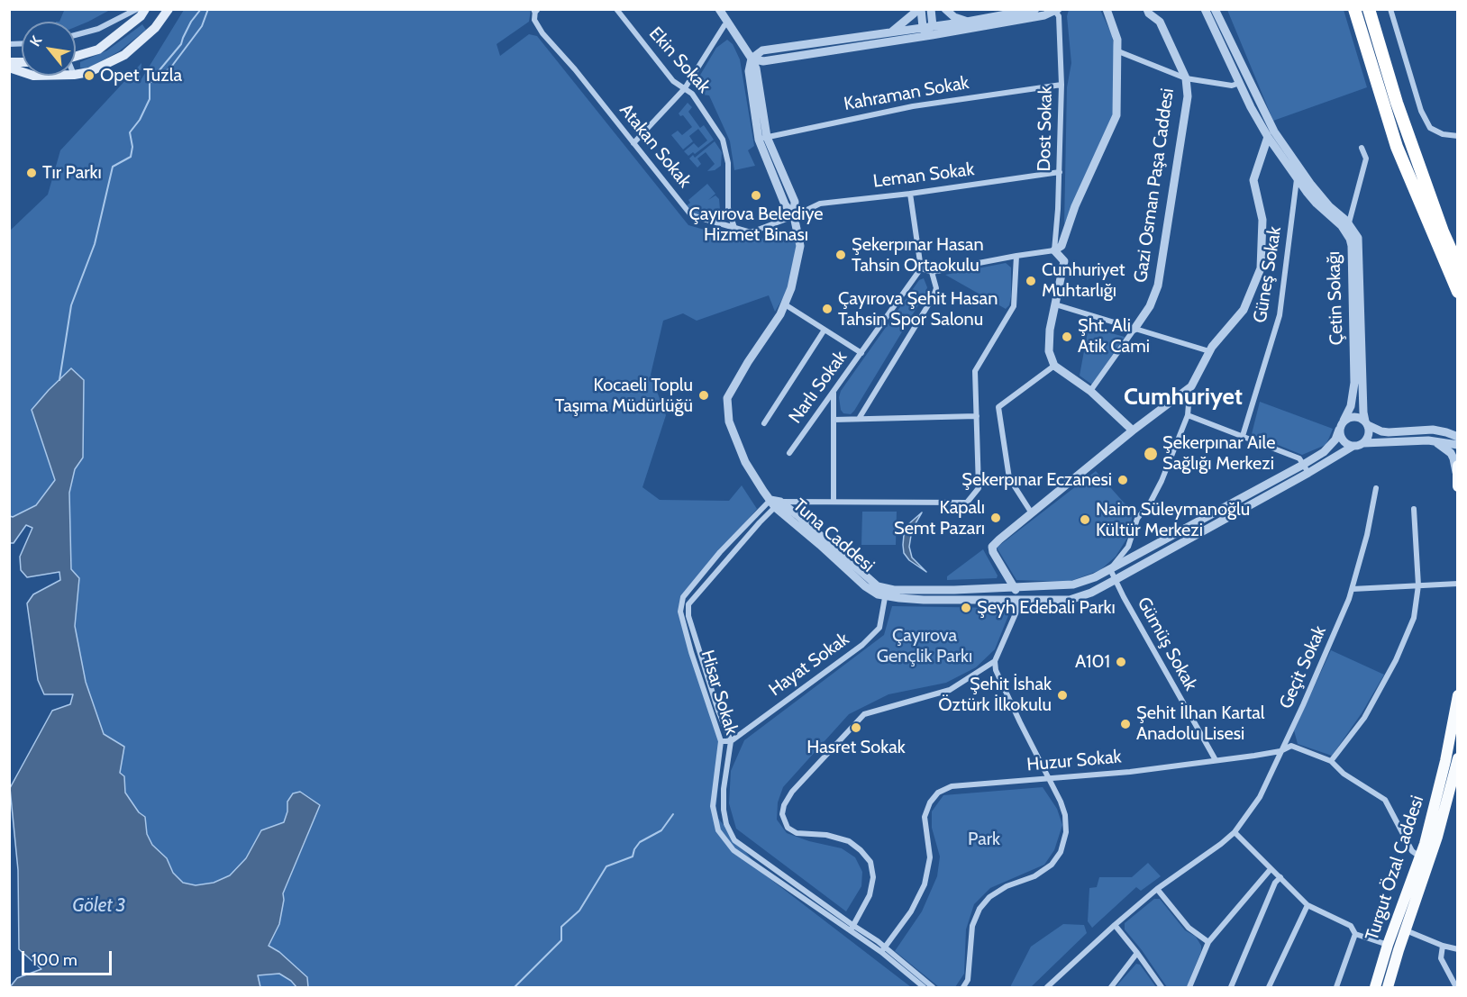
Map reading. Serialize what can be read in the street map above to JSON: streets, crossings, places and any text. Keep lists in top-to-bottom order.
{
  "streets": {
    "main road": ["Turgut Özal Caddesi"],
    "street": [
      "Ekin Sokak",
      "Kahraman Sokak",
      "Dost Sokak",
      "Atakan Sokak",
      "Leman Sokak",
      "Gazi Osman Paşa Caddesi",
      "Güneş Sokak",
      "Çetin Sokağı",
      "Narlı Sokak",
      "Tuna Caddesi",
      "Gümüş Sokak",
      "Hayat Sokak",
      "Geçit Sokak",
      "Hisar Sokak",
      "Huzur Sokak"
    ]
  },
  "crossings": [
    ["Ekin Sokak", "Atakan Sokak"],
    ["Kahraman Sokak", "Dost Sokak"],
    ["Kahraman Sokak", "Tuna Caddesi"],
    ["Dost Sokak", "Leman Sokak"],
    ["Atakan Sokak", "Leman Sokak"],
    ["Atakan Sokak", "Tuna Caddesi"],
    ["Leman Sokak", "Tuna Caddesi"],
    ["Güneş Sokak", "Çetin Sokağı"],
    ["Çetin Sokağı", "Tuna Caddesi"],
    ["Tuna Caddesi", "Gümüş Sokak"],
    ["Tuna Caddesi", "Hayat Sokak"],
    ["Tuna Caddesi", "Hisar Sokak"],
    ["Gümüş Sokak", "Huzur Sokak"],
    ["Hayat Sokak", "Hisar Sokak"],
    ["Geçit Sokak", "Huzur Sokak"],
    ["Hisar Sokak", "Huzur Sokak"],
    ["Huzur Sokak", "Turgut Özal Caddesi"]
  ],
  "districts": ["Cumhuriyet"],
  "water": ["Gölet 3"],
  "parks": ["Çayırova Gençlik Parkı", "Park"],
  "places": [
    "Opet Tuzla",
    "Tır Parkı",
    "Çayırova Belediye Hizmet Binası",
    "Şekerpınar Hasan Tahsin Ortaokulu",
    "Cunhuriyet Muhtarlığı",
    "Çayırova Şehit Hasan Tahsin Spor Salonu",
    "Şht. Ali Atik Cami",
    "Kocaeli Toplu Taşıma Müdürlüğü",
    "Şekerpınar Aile Sağlığı Merkezi",
    "Şekerpınar Eczanesi",
    "Kapalı Semt Pazarı",
    "Naim Süleymanoğlu Kültür Merkezi",
    "Şeyh Edebali Parkı",
    "A101",
    "Şehit İshak Öztürk İlkokulu",
    "Şehit İlhan Kartal Anadolu Lisesi",
    "Hasret Sokak"
  ],
  "scale_bar": "100 m",
  "north": "top left"
}
